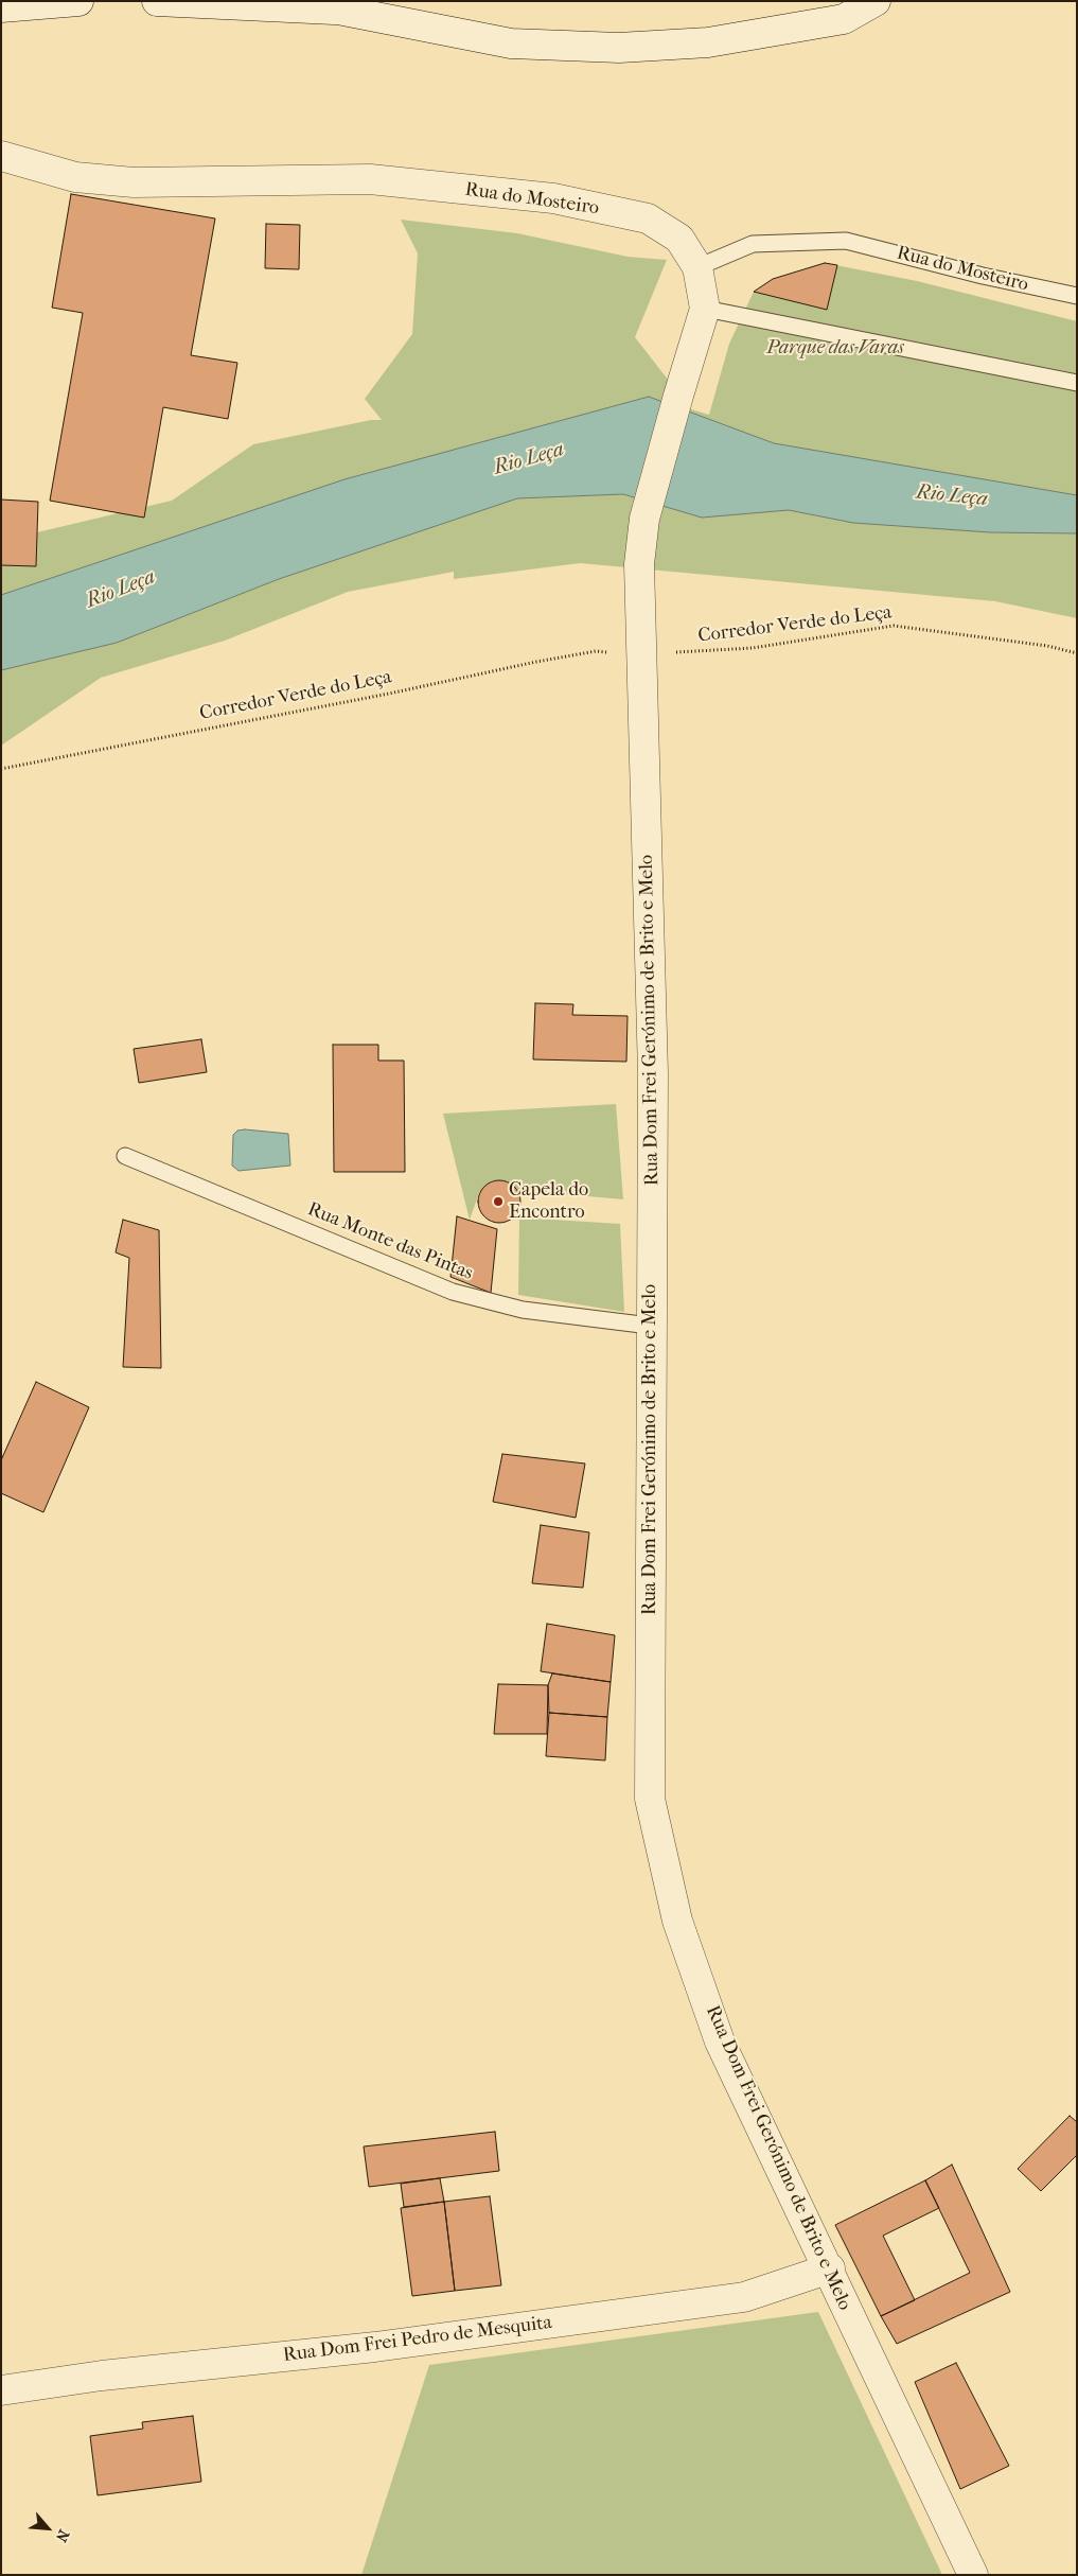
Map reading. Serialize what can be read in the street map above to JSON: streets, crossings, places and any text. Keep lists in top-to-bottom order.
{
  "streets": {
    "street": ["Rua do Mosteiro", "Rua Dom Frei Gerónimo de Brito e Melo", "Rua Dom Frei Pedro de Mesquita"],
    "lane": ["Rua Monte das Pintas"],
    "path": ["Corredor Verde do Leça"]
  },
  "crossings": [
    ["Rua do Mosteiro", "Rua Dom Frei Gerónimo de Brito e Melo"],
    ["Corredor Verde do Leça", "Rua Dom Frei Gerónimo de Brito e Melo"],
    ["Rua Dom Frei Gerónimo de Brito e Melo", "Rua Monte das Pintas"],
    ["Rua Dom Frei Gerónimo de Brito e Melo", "Rua Dom Frei Pedro de Mesquita"]
  ],
  "water": ["Rio Leça"],
  "parks": ["Parque das Varas"],
  "places": ["Capela do Encontro"],
  "north": "bottom right"
}
